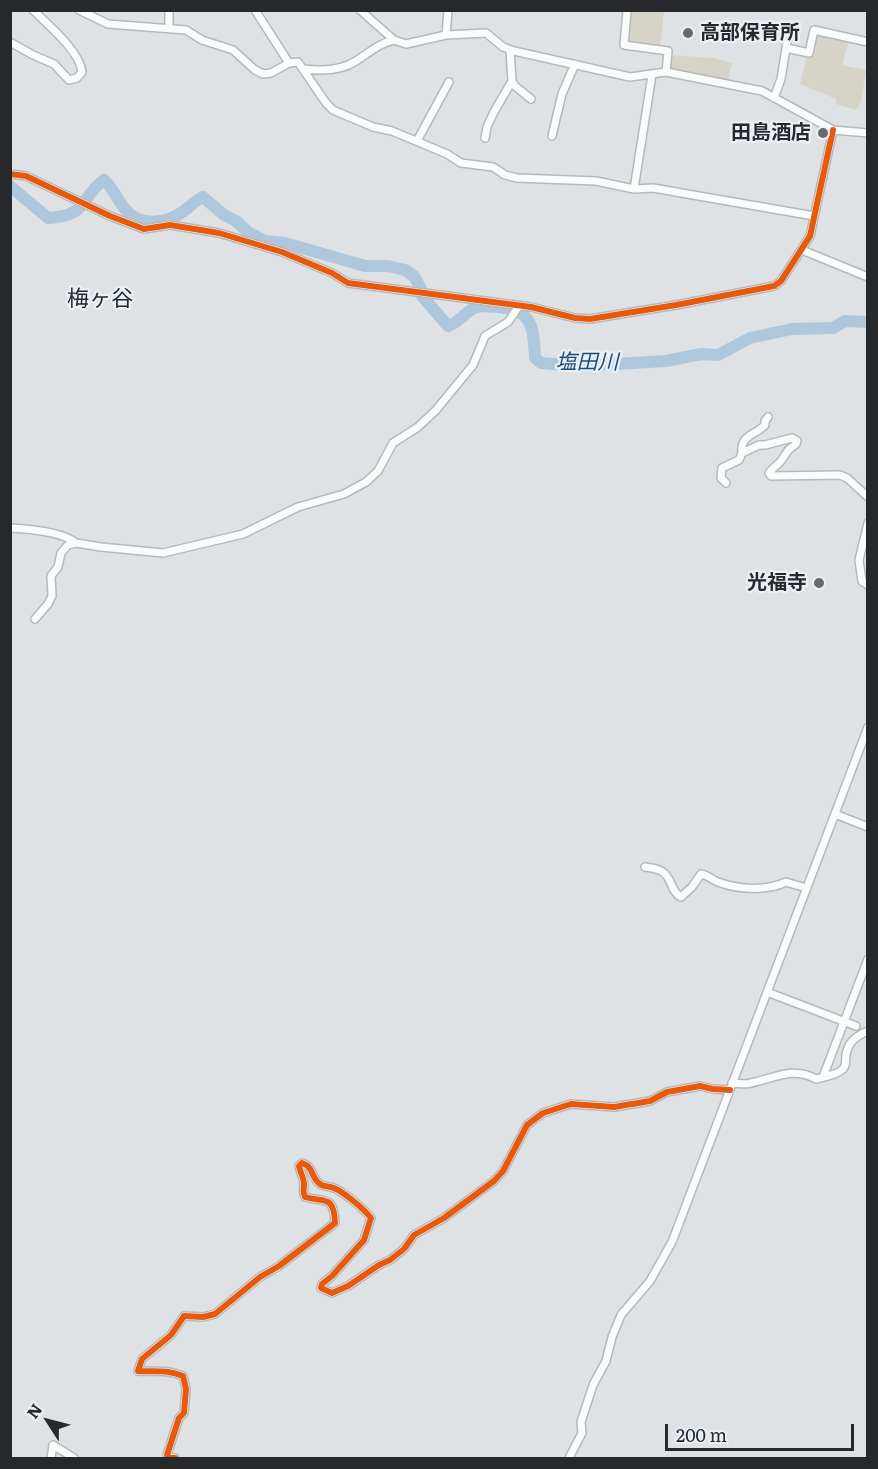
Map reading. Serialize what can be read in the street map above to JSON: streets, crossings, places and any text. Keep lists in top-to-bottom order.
{
  "districts": ["梅ヶ谷"],
  "water": ["塩田川"],
  "places": ["高部保育所", "田島酒店", "光福寺"],
  "scale_bar": "200 m",
  "north": "top left"
}
